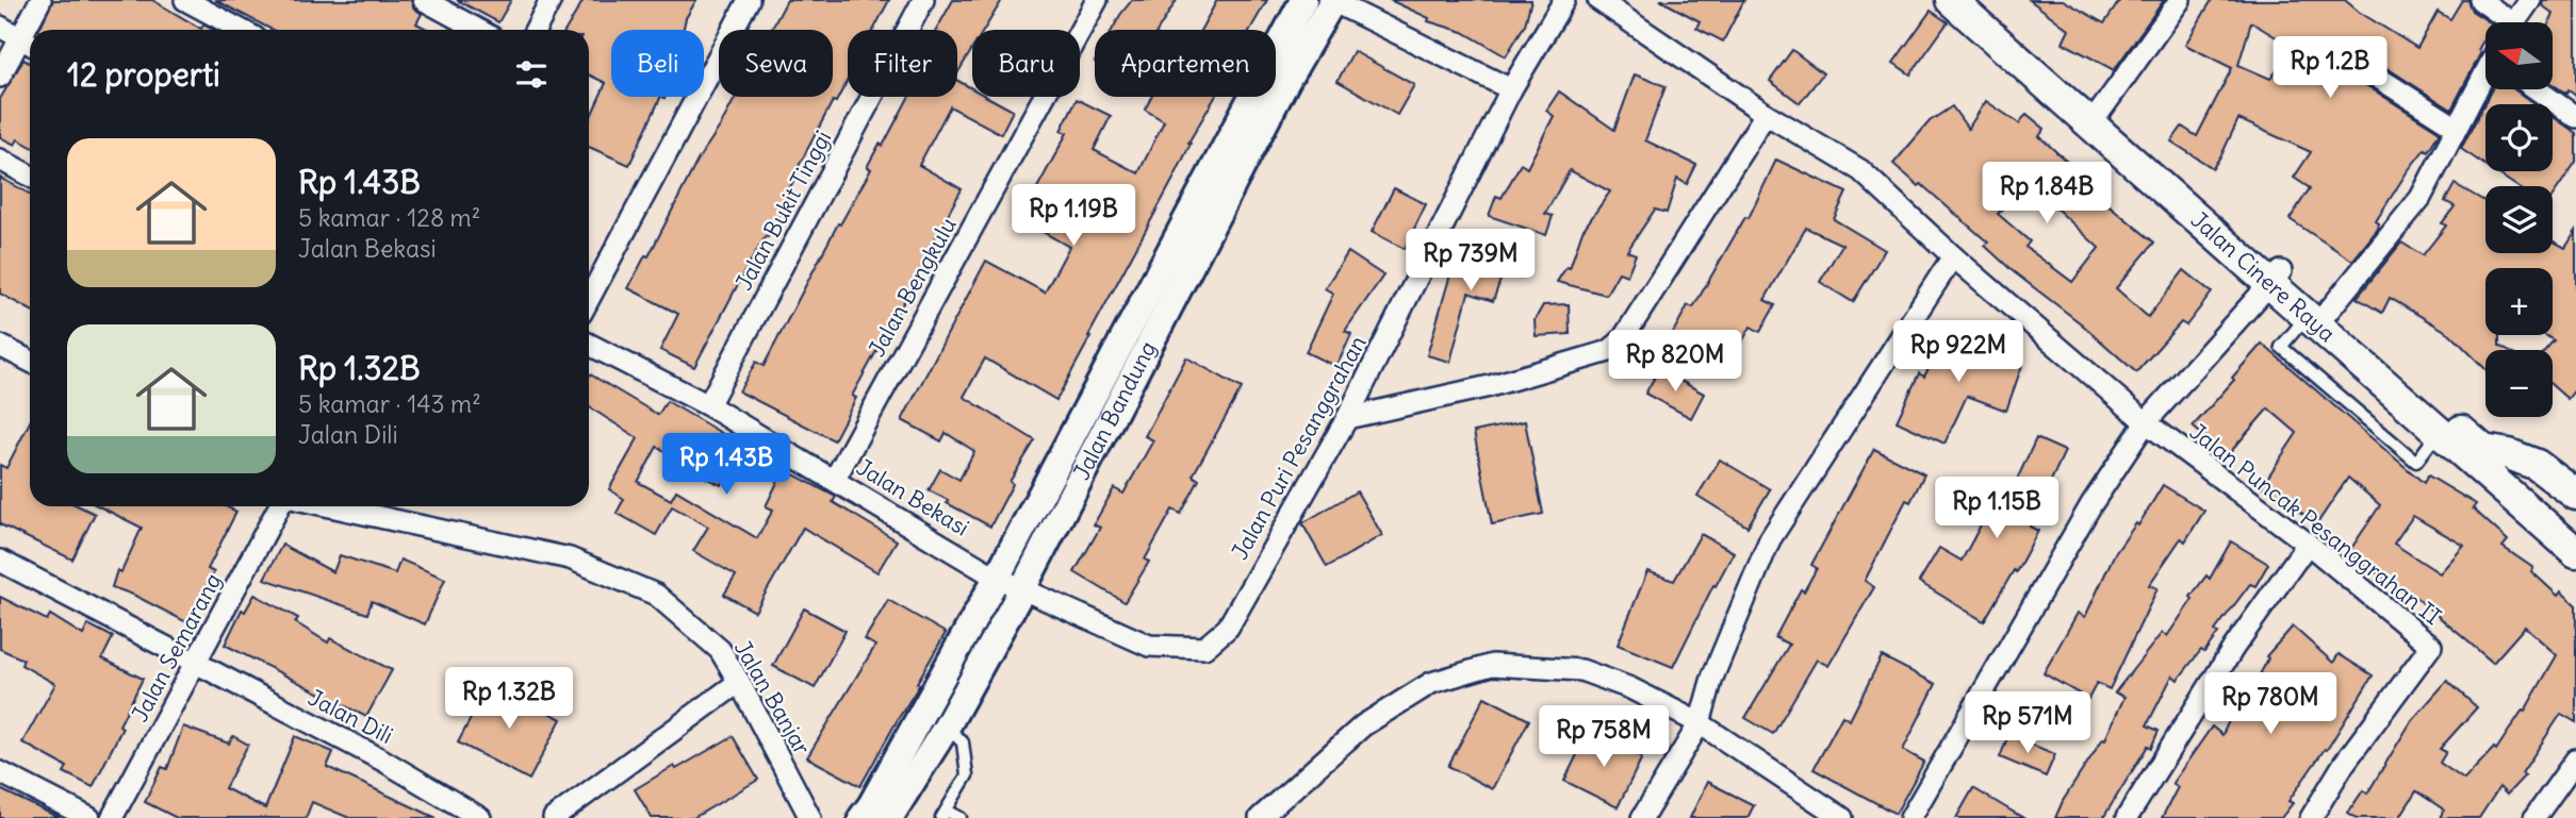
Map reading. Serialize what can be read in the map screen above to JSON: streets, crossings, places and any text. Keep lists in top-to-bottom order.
{
  "streets": {
    "main road": ["Jalan Cinere Raya"],
    "street": [
      "Jalan Bukit Tinggi",
      "Jalan Bengkulu",
      "Jalan Bandung",
      "Jalan Puri Pesanggrahan",
      "Jalan Bekasi",
      "Jalan Puncak Pesanggrahan II",
      "Jalan Semarang",
      "Jalan Banjar",
      "Jalan Dili"
    ]
  },
  "crossings": [
    ["Jalan Bukit Tinggi", "Jalan Bekasi"],
    ["Jalan Bengkulu", "Jalan Bekasi"],
    ["Jalan Bandung", "Jalan Puri Pesanggrahan"],
    ["Jalan Bandung", "Jalan Bekasi"],
    ["Jalan Puri Pesanggrahan", "Jalan Bekasi"],
    ["Jalan Semarang", "Jalan Dili"]
  ],
  "north": "left",
  "page": {
    "map_buttons": ["+", "−"],
    "chip": [
      "Beli",
      "Sewa",
      "Filter",
      "Baru",
      "Apartemen"
    ],
    "heading": "12 properti",
    "price": [
      "Rp 1.2B",
      "Rp 1.84B",
      "Rp 1.19B",
      "Rp 739M",
      "Rp 922M",
      "Rp 820M",
      "Rp 1.43B",
      "Rp 1.15B",
      "Rp 1.32B",
      "Rp 780M",
      "Rp 571M",
      "Rp 758M"
    ],
    "list": [
      {
        "name": "Rp 1.43B",
        "note": "5 kamar · 128 m² · Jalan Bekasi"
      },
      {
        "name": "Rp 1.32B",
        "note": "5 kamar · 143 m² · Jalan Dili"
      }
    ]
  }
}
